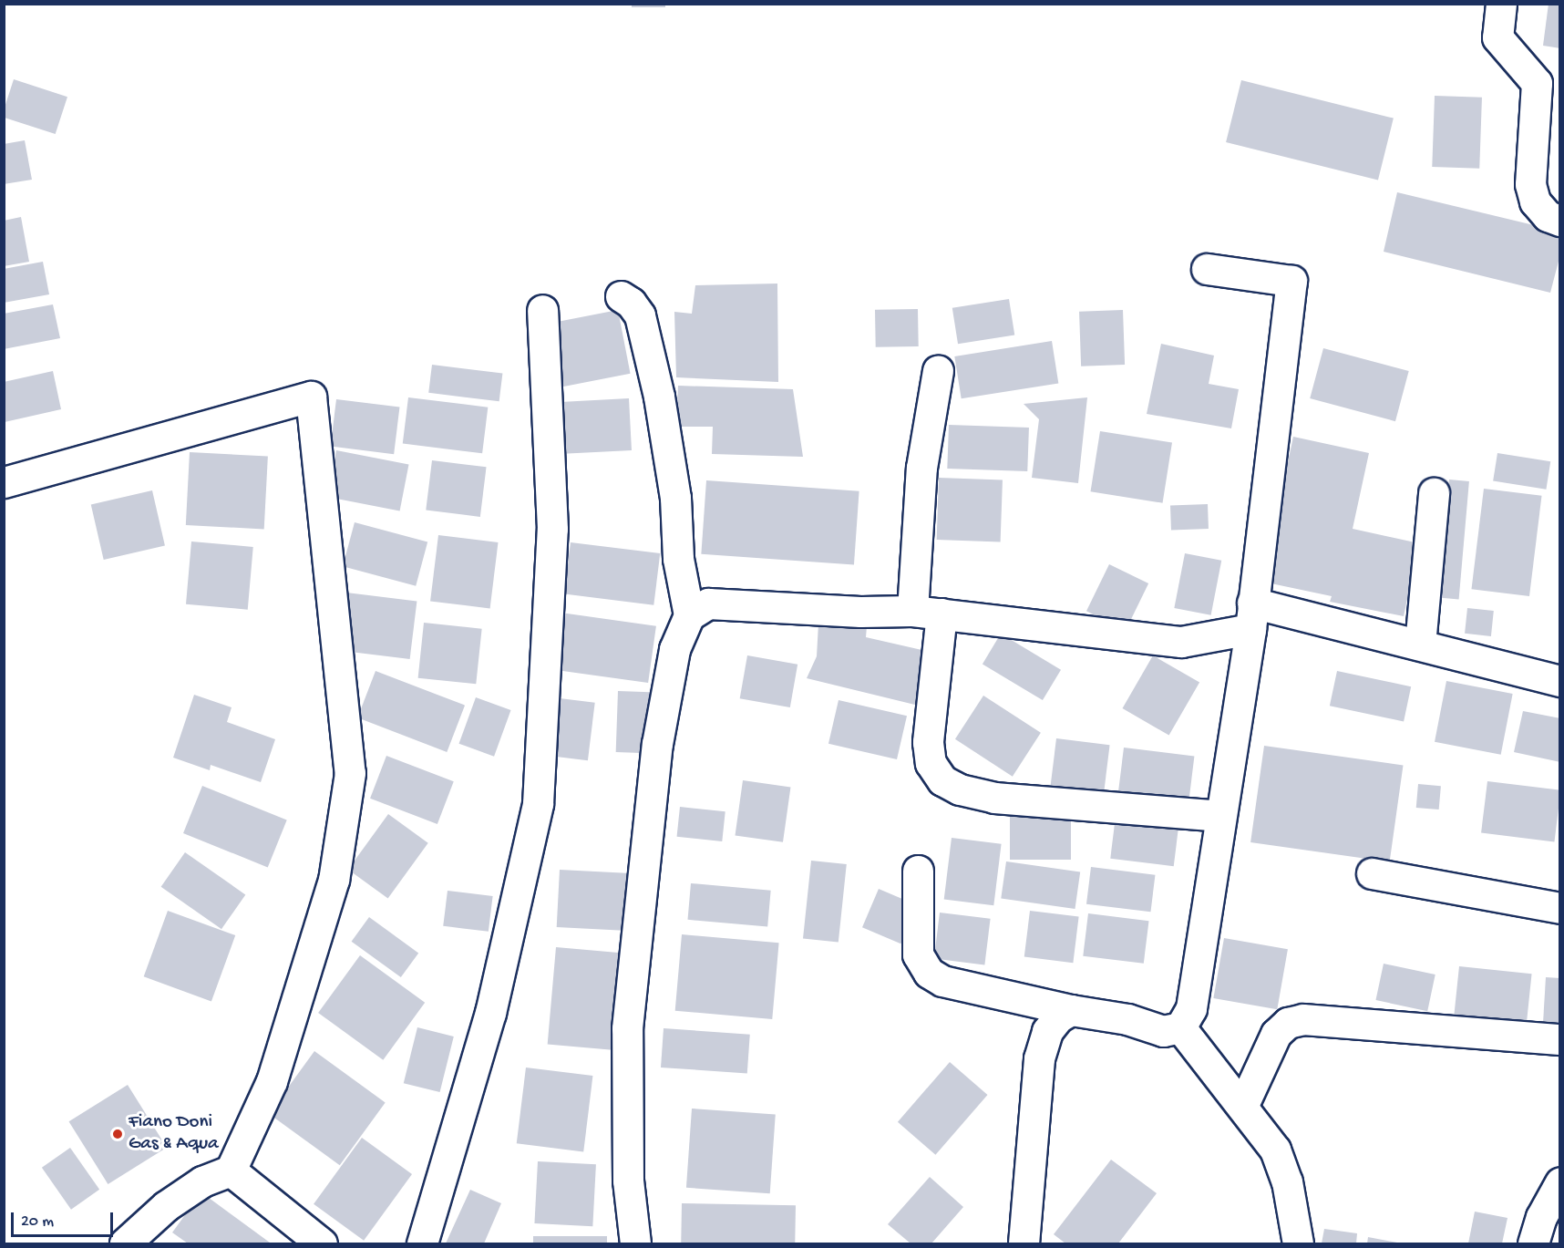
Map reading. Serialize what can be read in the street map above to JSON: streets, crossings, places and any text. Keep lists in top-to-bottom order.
{
  "places": ["Fiano Doni Gas & Aqua"],
  "scale_bar": "20 m"
}
